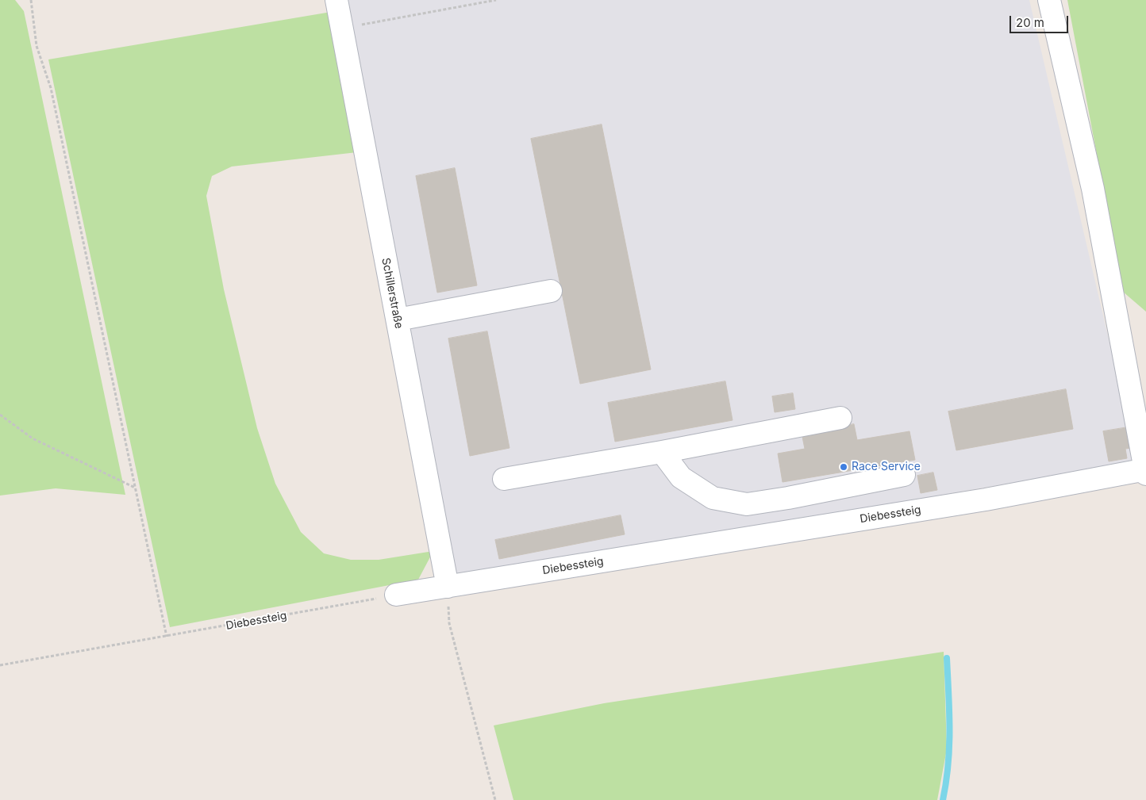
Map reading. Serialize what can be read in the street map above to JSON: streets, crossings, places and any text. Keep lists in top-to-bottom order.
{
  "streets": {
    "lane": ["Schillerstraße", "Diebessteig"]
  },
  "crossings": [
    ["Schillerstraße", "Diebessteig"]
  ],
  "places": ["Race Service"],
  "scale_bar": "20 m"
}
